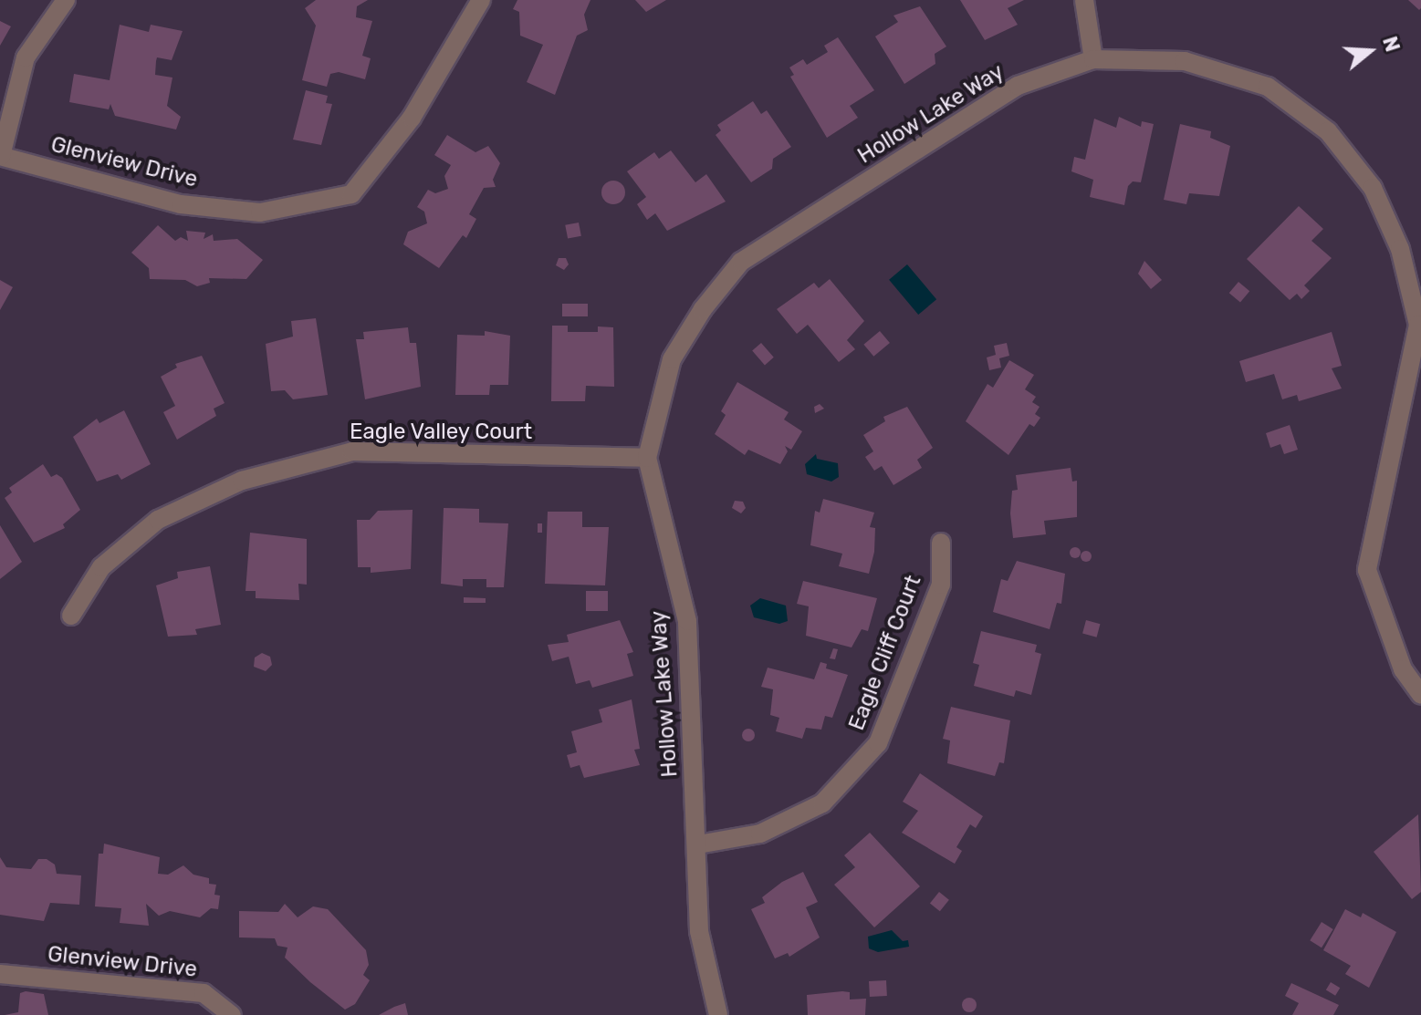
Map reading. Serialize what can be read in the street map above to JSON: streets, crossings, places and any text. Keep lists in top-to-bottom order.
{
  "streets": {
    "street": [
      "Hollow Lake Way",
      "Glenview Drive",
      "Eagle Valley Court",
      "Eagle Cliff Court"
    ]
  },
  "crossings": [
    ["Hollow Lake Way", "Eagle Valley Court"],
    ["Hollow Lake Way", "Eagle Cliff Court"]
  ],
  "north": "right"
}
